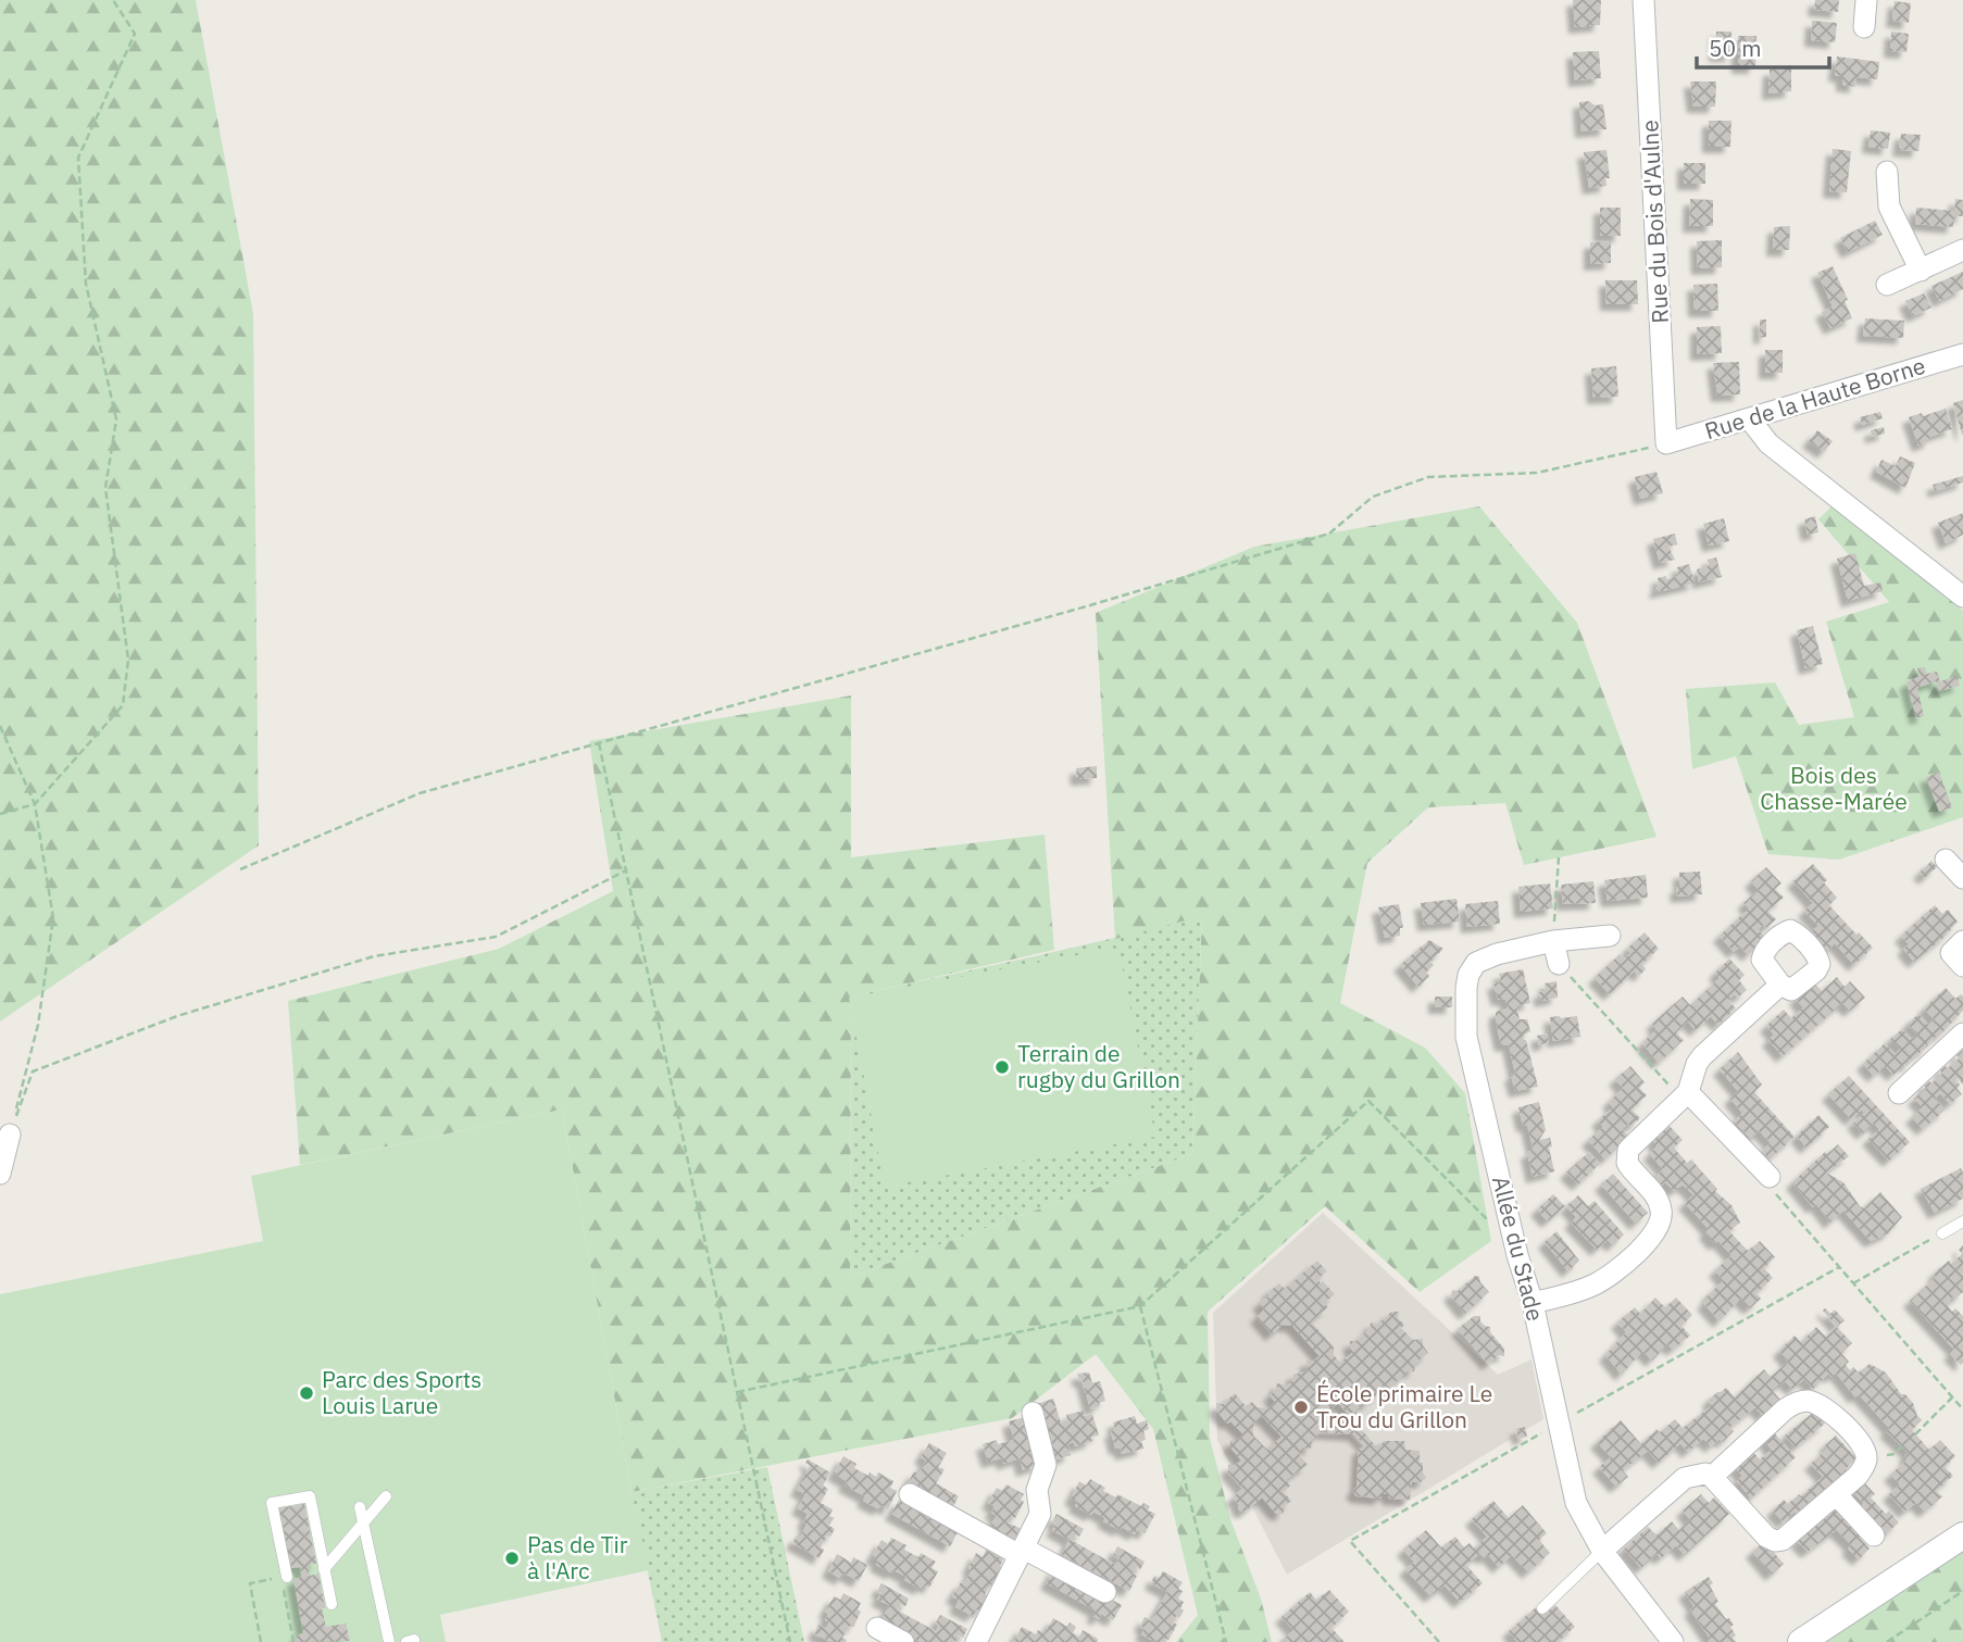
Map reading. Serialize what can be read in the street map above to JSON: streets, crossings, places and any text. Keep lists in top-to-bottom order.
{
  "streets": {
    "street": ["Rue du Bois d'Aulne", "Rue de la Haute Borne", "Allée du Stade"]
  },
  "crossings": [
    ["Rue du Bois d'Aulne", "Rue de la Haute Borne"]
  ],
  "parks": ["Bois des Chasse-Marée"],
  "places": [
    "Terrain de rugby du Grillon",
    "Parc des Sports Louis Larue",
    "École primaire Le Trou du Grillon",
    "Pas de Tir à l'Arc"
  ],
  "scale_bar": "50 m"
}
